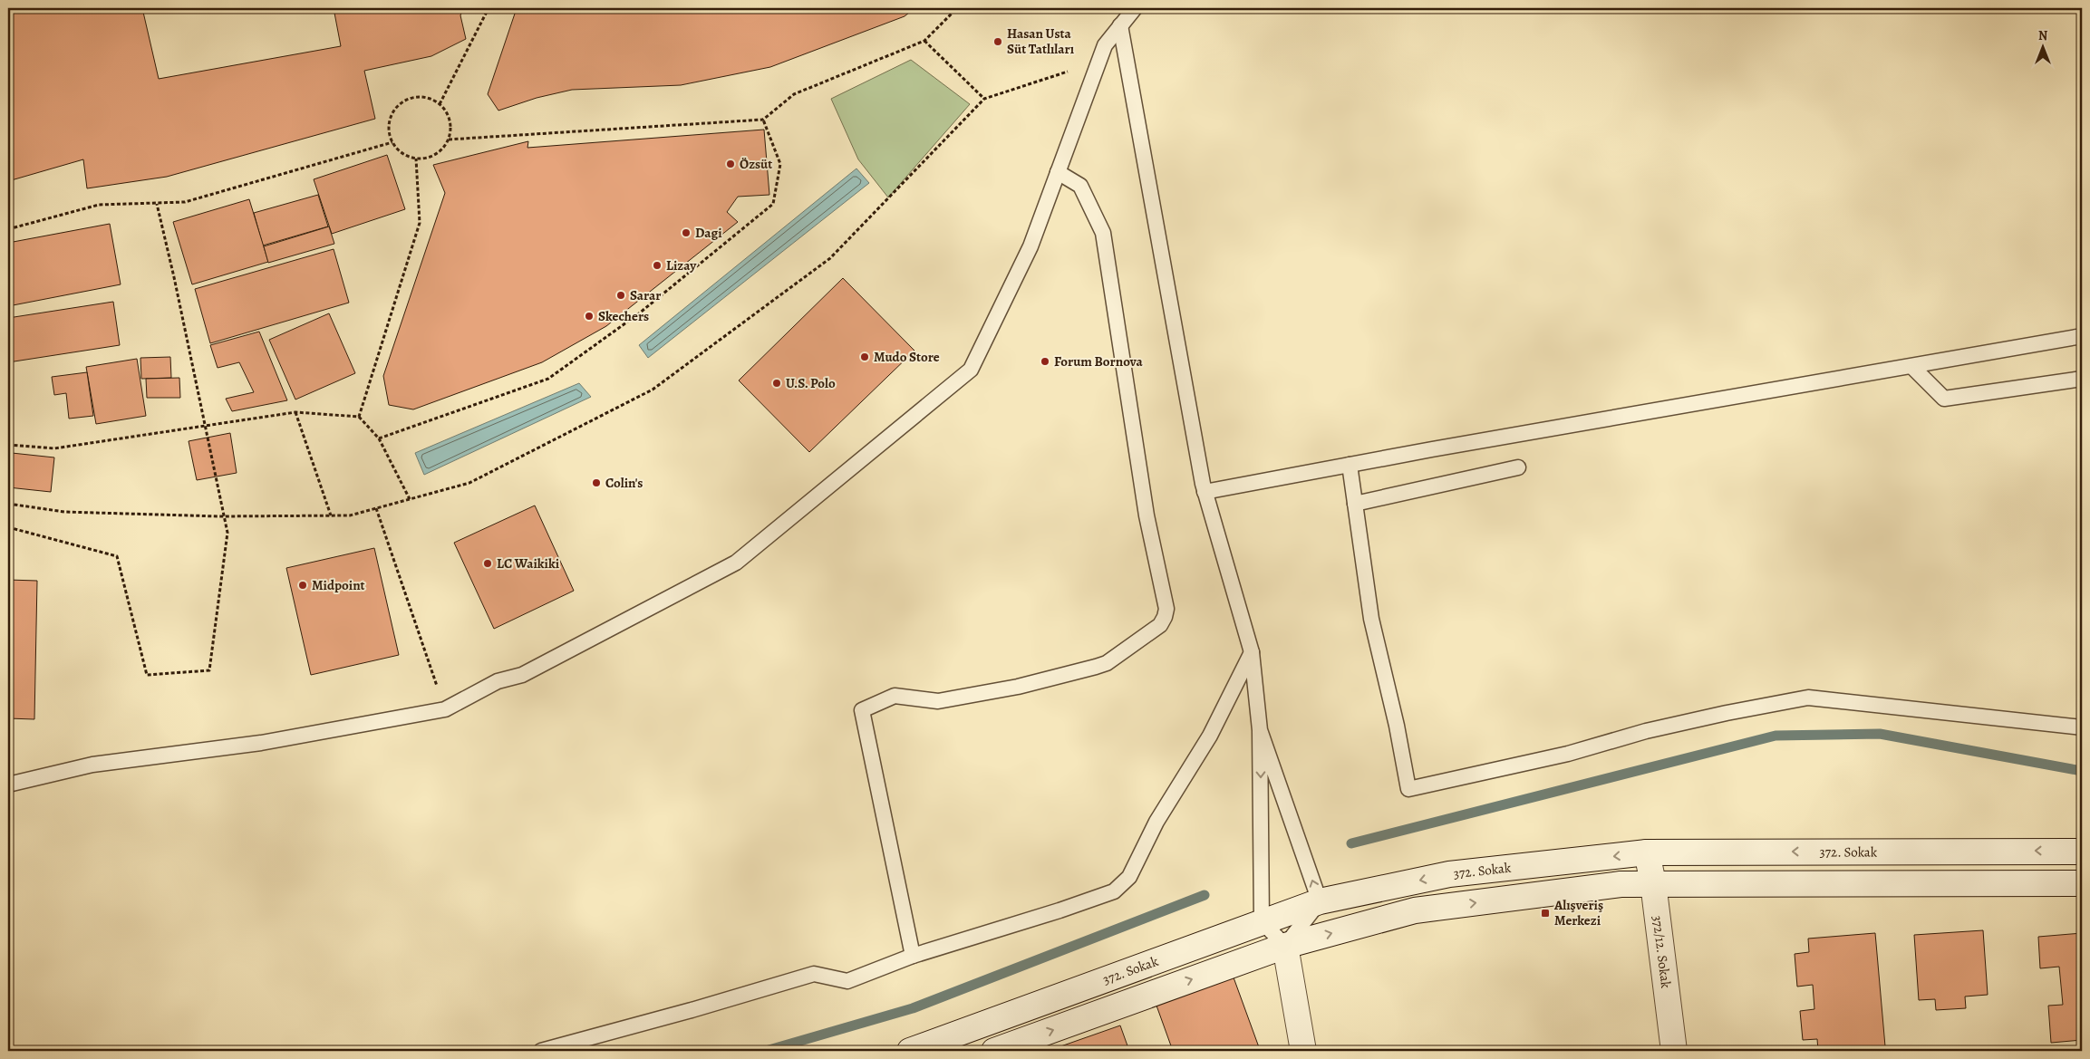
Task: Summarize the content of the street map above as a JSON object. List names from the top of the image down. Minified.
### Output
{"streets":{"main road":["372. Sokak","372/12. Sokak"]},"crossings":[["372. Sokak","372/12. Sokak"]],"places":{"other":["Hasan Usta Süt Tatlıları","Özsüt","Dagi","Lizay","Sarar","Skechers","Mudo Store","Forum Bornova","U.S. Polo","Colin's","LC Waikiki","Midpoint"],"transit":["Alışveriş Merkezi"]},"north":"top"}
